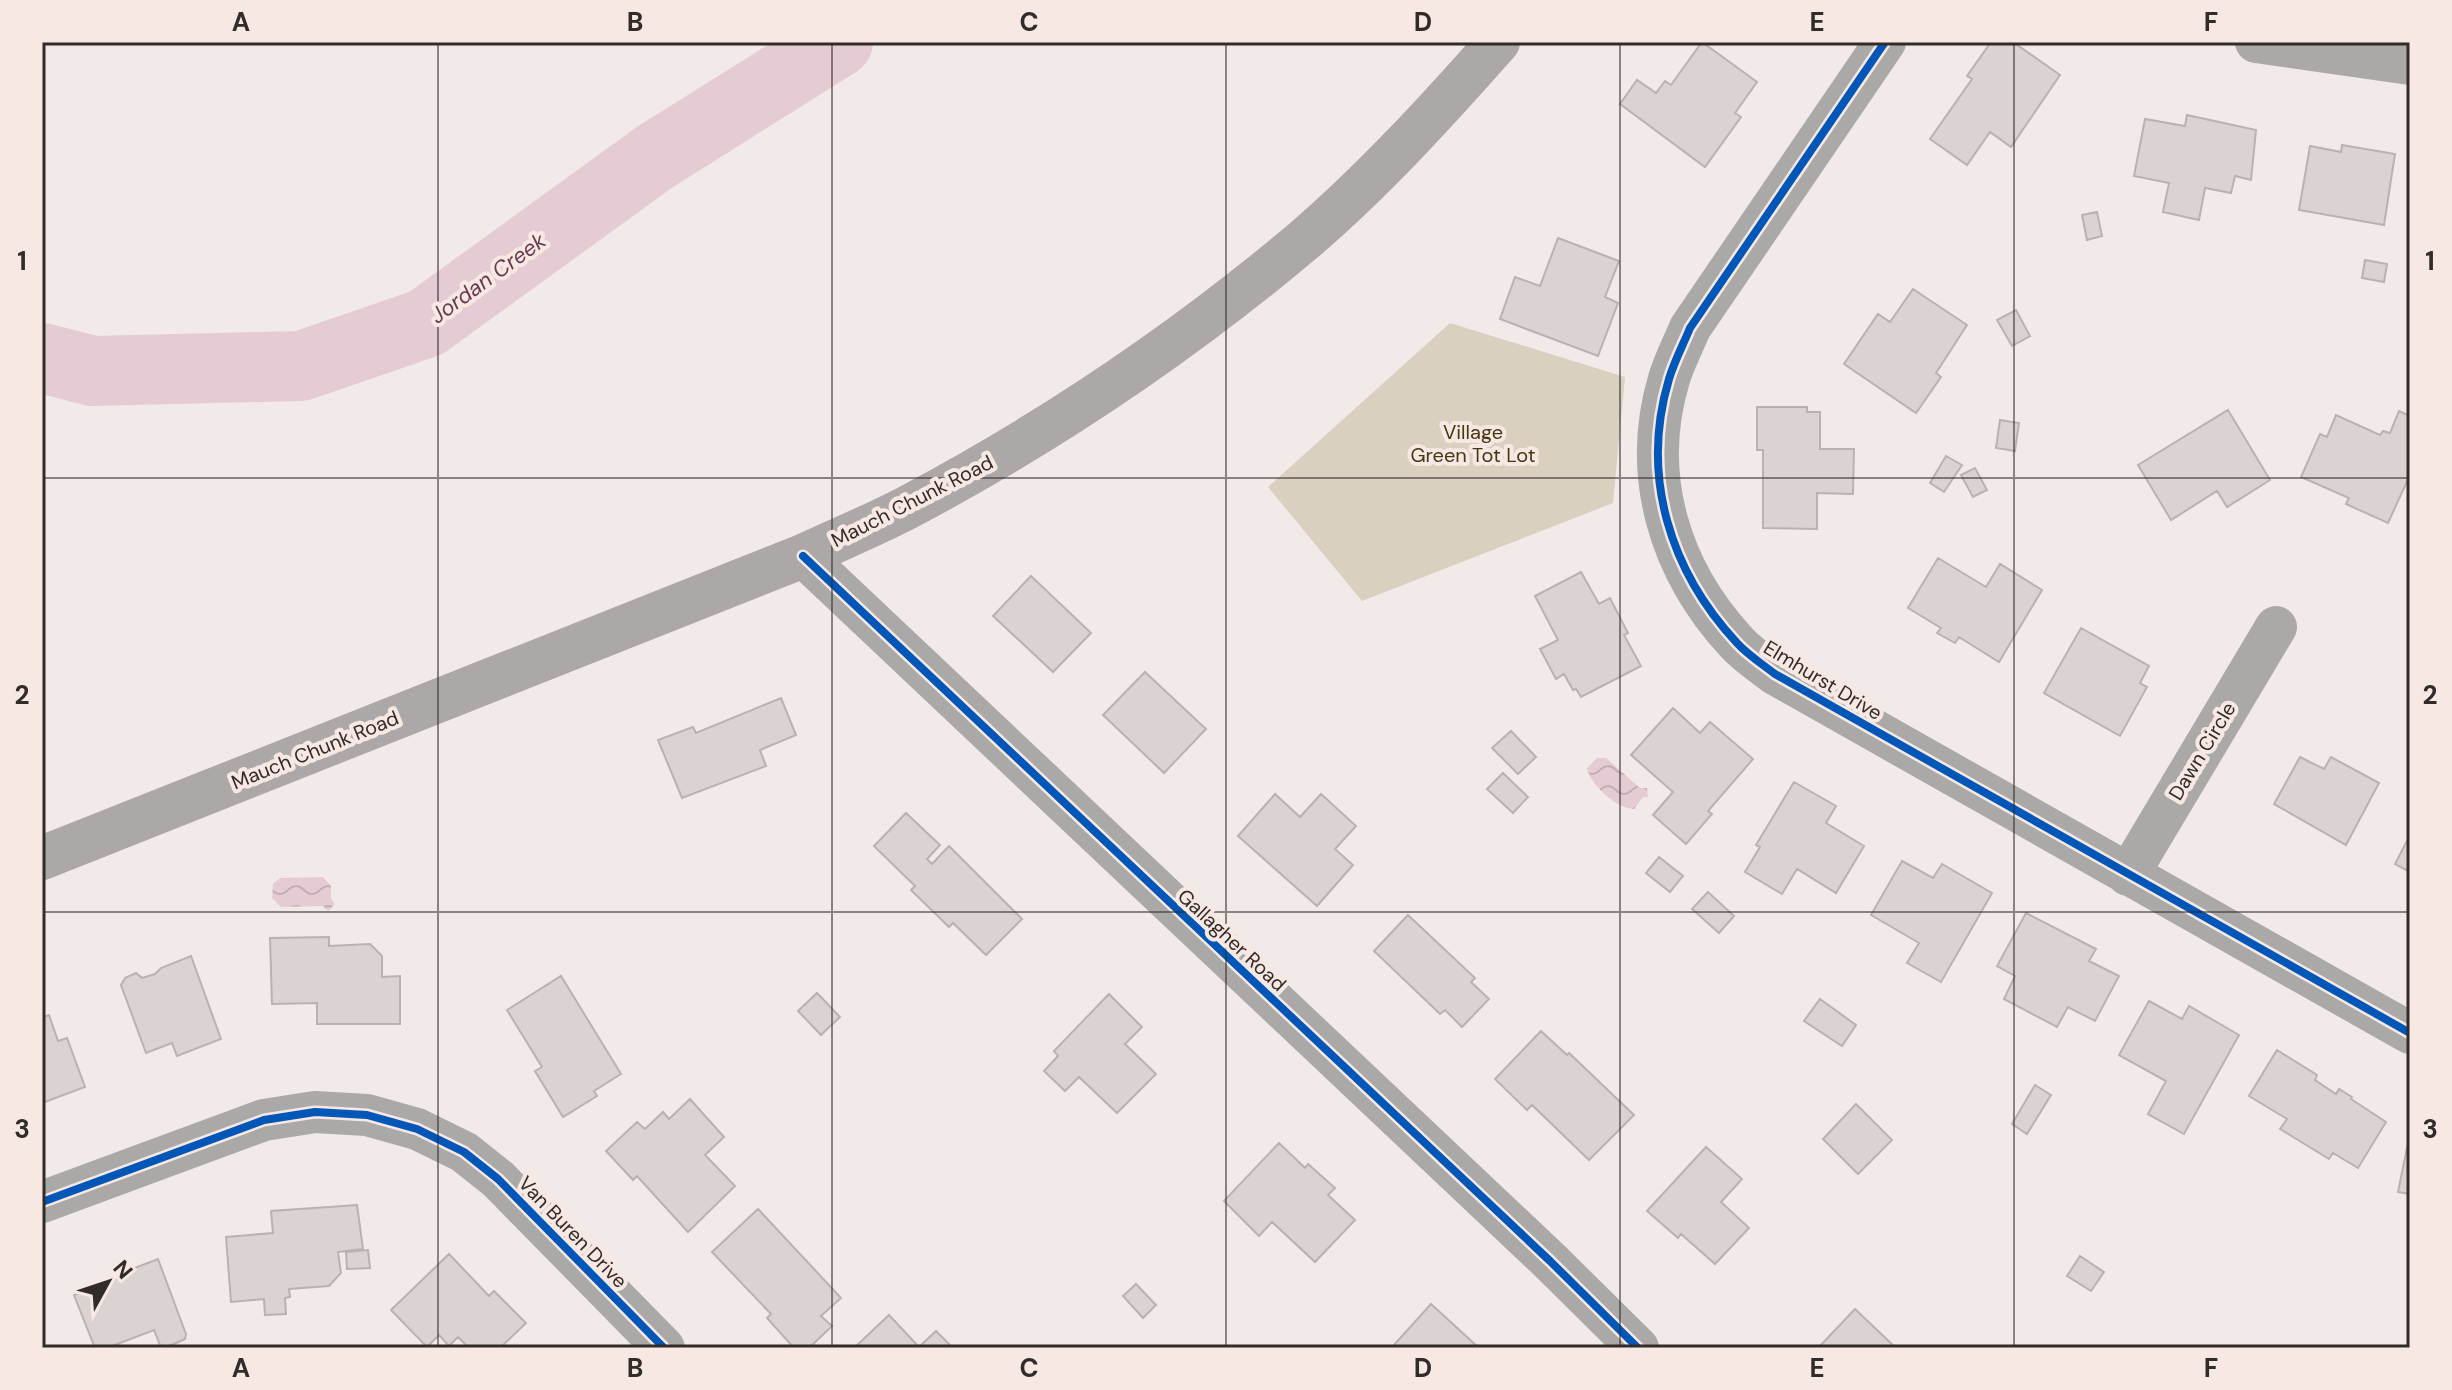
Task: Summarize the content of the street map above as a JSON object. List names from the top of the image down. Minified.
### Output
{"streets":{"main road":["Mauch Chunk Road"],"street":["Elmhurst Drive","Dawn Circle","Gallagher Road","Van Buren Drive"]},"crossings":[["Mauch Chunk Road","Gallagher Road"],["Elmhurst Drive","Dawn Circle"]],"water":["Jordan Creek"],"parks":["Village Green Tot Lot"],"north":"top right","grid":{"columns":["A","B","C","D","E","F"],"rows":["1","2","3"]}}
